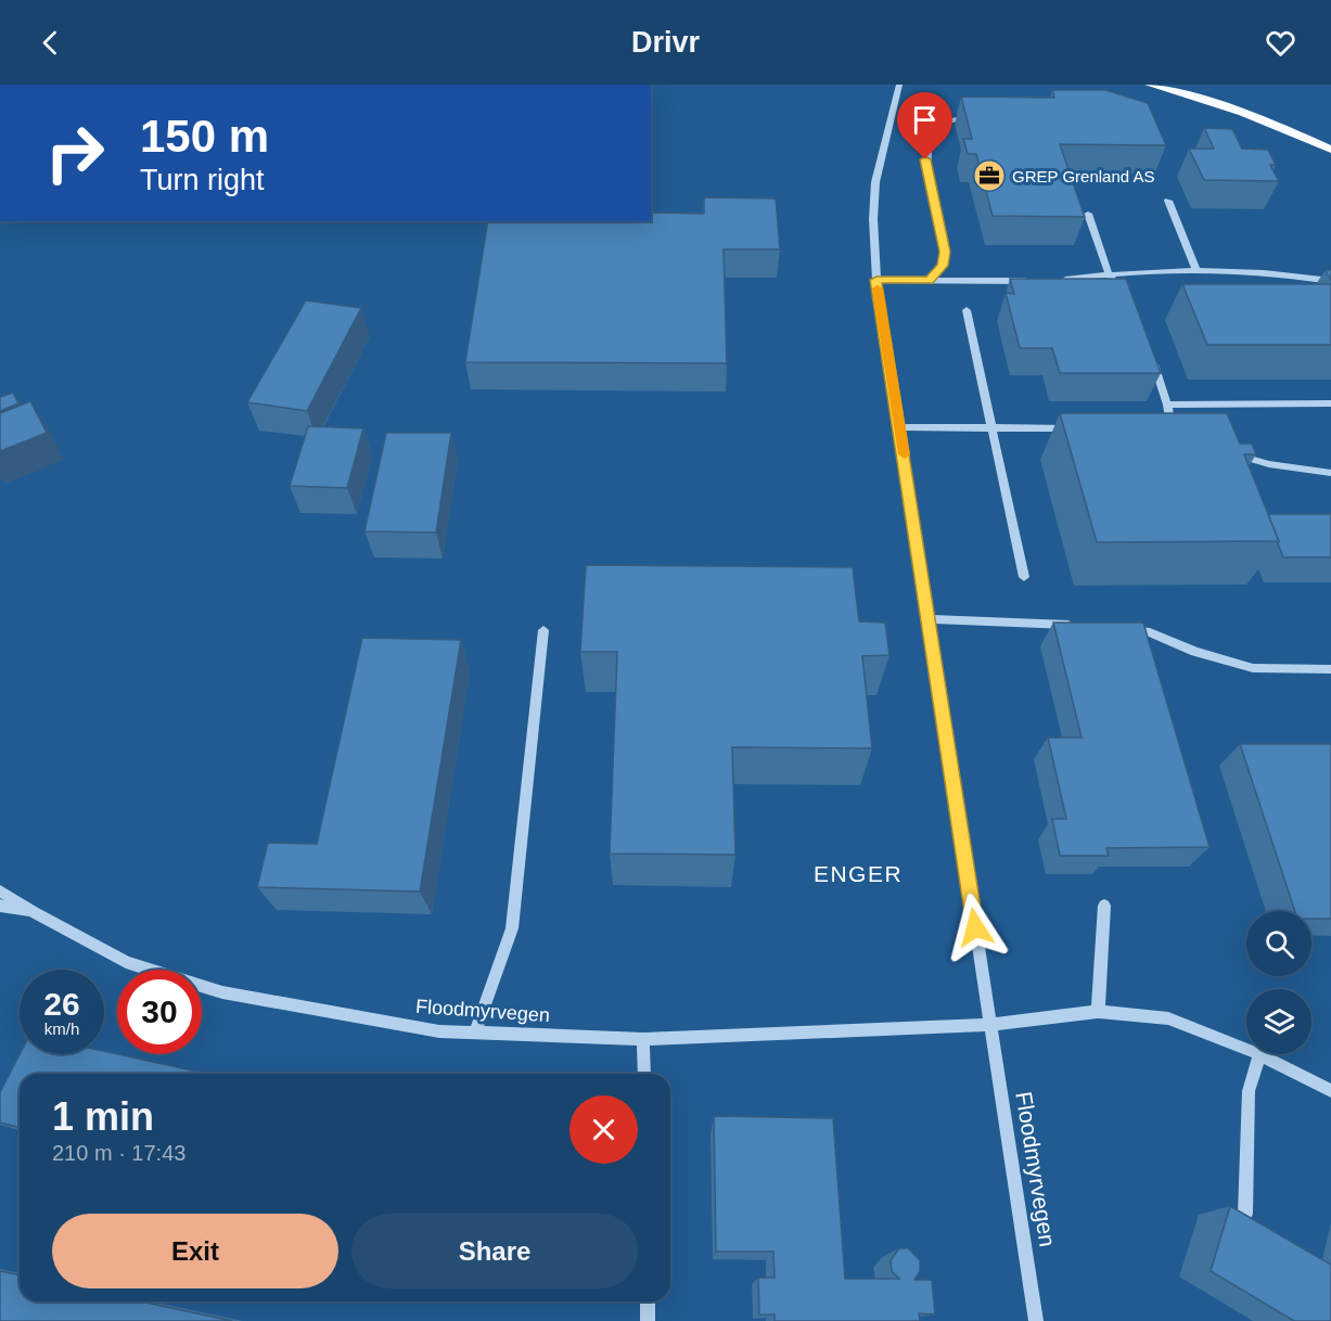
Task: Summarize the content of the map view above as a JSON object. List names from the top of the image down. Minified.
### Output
{"streets":{"street":["Floodmyrvegen"]},"districts":["ENGER"],"places":{"office":["GREP Grenland AS"]},"page":{"header":"Drivr","turn":["150 m","Turn right"],"speed":"26 km/h","limit":"30","heading":["1 min","210 m · 17:43"],"buttons":["Exit","Share"]}}
